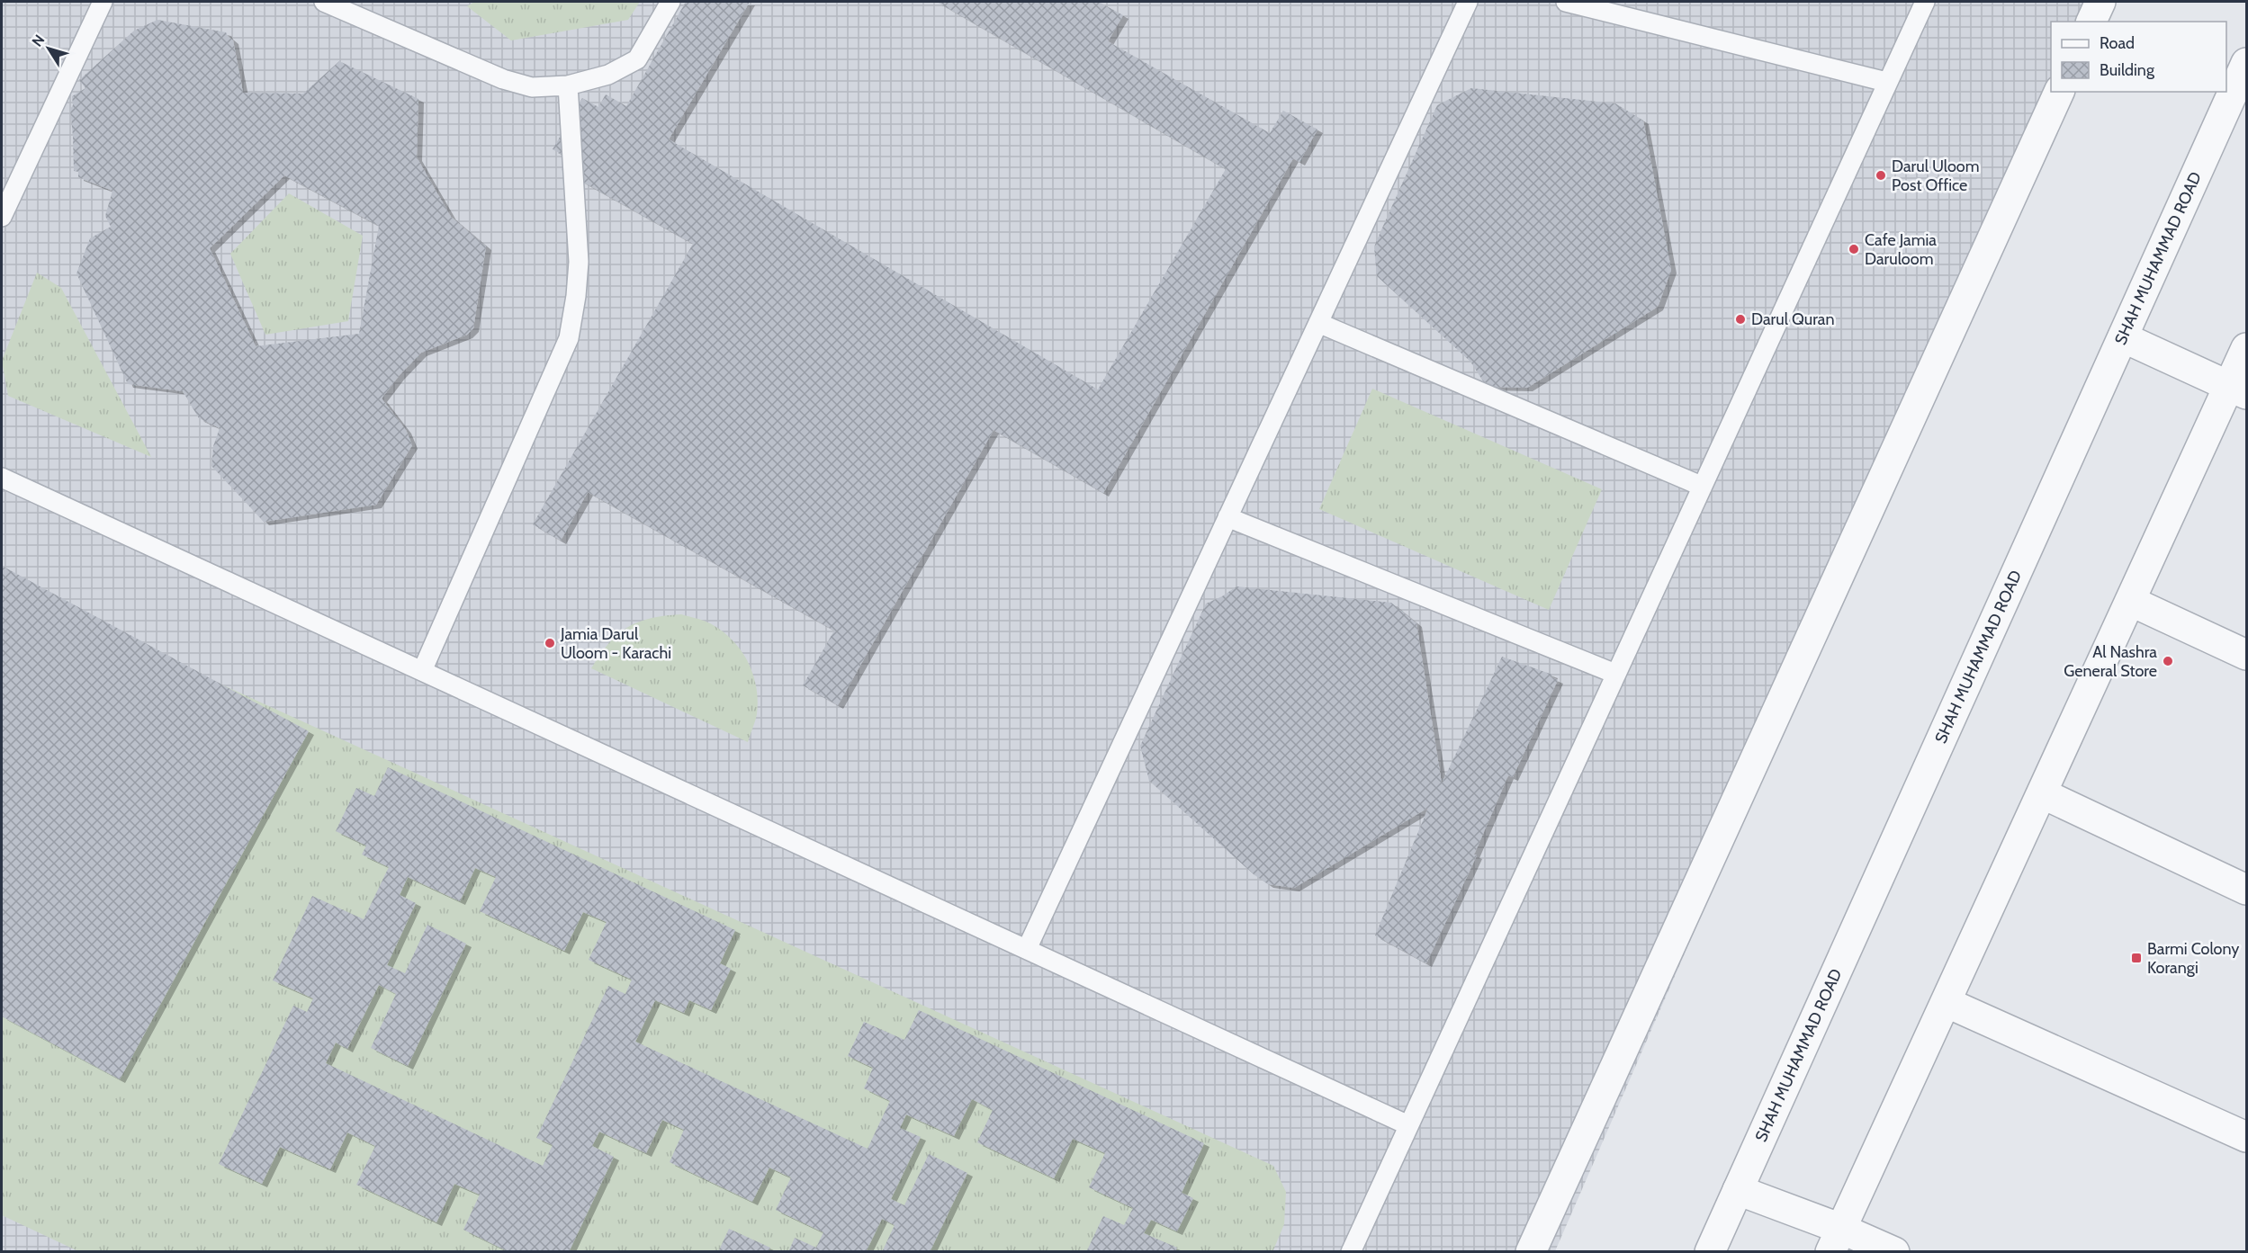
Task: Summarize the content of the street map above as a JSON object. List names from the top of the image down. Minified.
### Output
{"streets":{"street":["SHAH MUHAMMAD ROAD"]},"places":{"other":["Darul Uloom Post Office","Cafe Jamia Daruloom","Darul Quran","Jamia Darul Uloom - Karachi","Al Nashra General Store"],"transit":["Barmi Colony Korangi"]},"legend":["Road","Building"],"north":"top left"}
